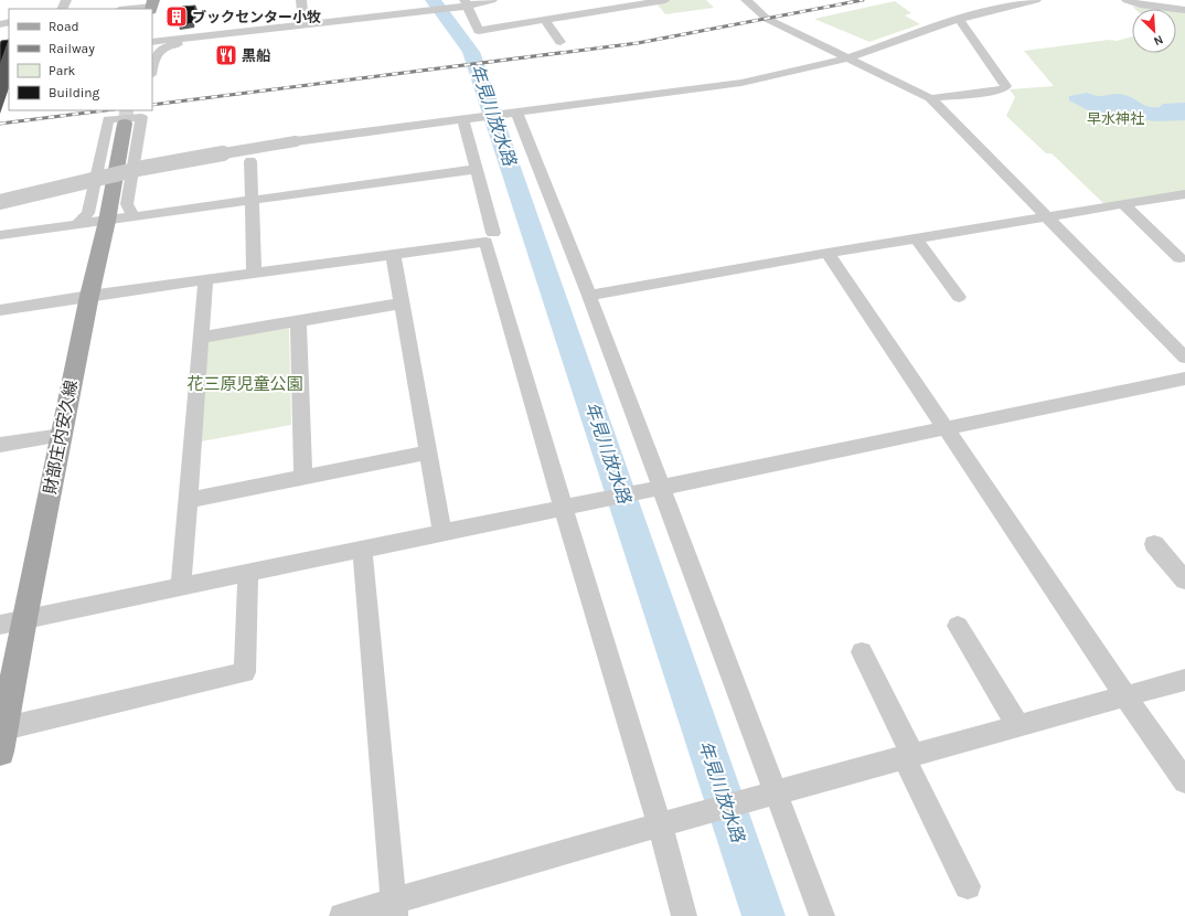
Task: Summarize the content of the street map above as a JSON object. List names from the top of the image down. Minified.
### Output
{"streets":{"main road":["財部庄内安久線"]},"water":["年見川放水路"],"parks":["早水神社","花三原児童公園"],"places":{"building":["ブックセンター小牧"],"restaurant":["黒船"]},"legend":["Road","Railway","Park","Building"],"north":"bottom right"}
